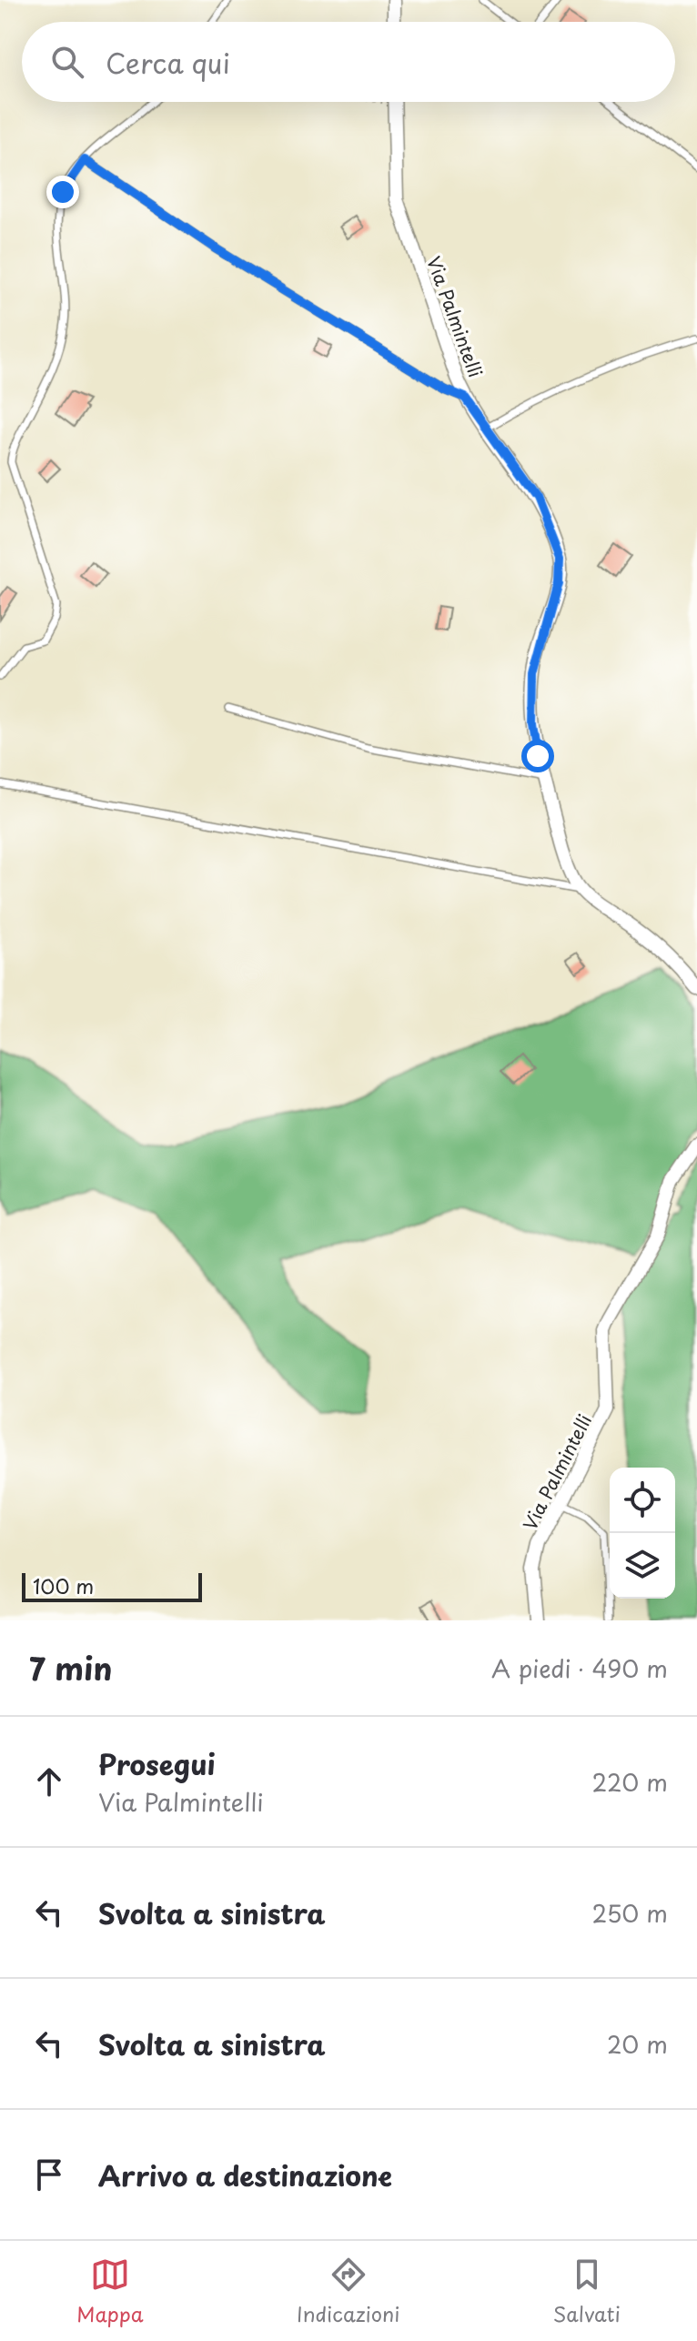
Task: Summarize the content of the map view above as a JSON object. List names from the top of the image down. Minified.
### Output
{"streets":{"street":["Via Palmintelli"]},"scale_bar":"100 m","page":{"search":"Cerca qui","scale":"100 m","heading":["7 min","A piedi · 490 m"],"list":[["Prosegui","Via Palmintelli","220 m"],["Svolta a sinistra","250 m"],["Svolta a sinistra","20 m"],"Arrivo a destinazione"],"nav":["Mappa","Indicazioni","Salvati"]}}
